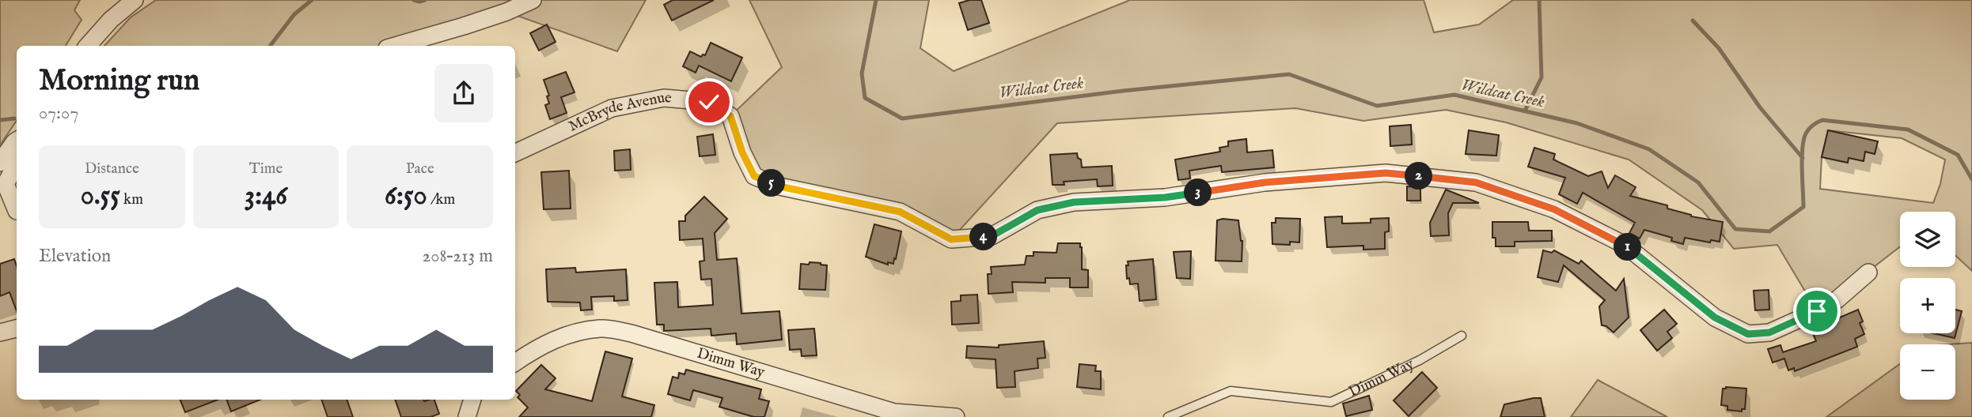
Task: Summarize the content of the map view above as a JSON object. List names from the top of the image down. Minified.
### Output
{"streets":{"street":["McBryde Avenue","Dimm Way"]},"water":["Wildcat Creek"],"page":{"heading":["Morning run","07:07"],"stats":[["Distance","0.55 km"],["Time","3:46"],["Pace","6:50 /km"]],"pins":["2","5","3","4","1"],"map_buttons":["+","−"],"chart":["Elevation","208–213 m"]}}
